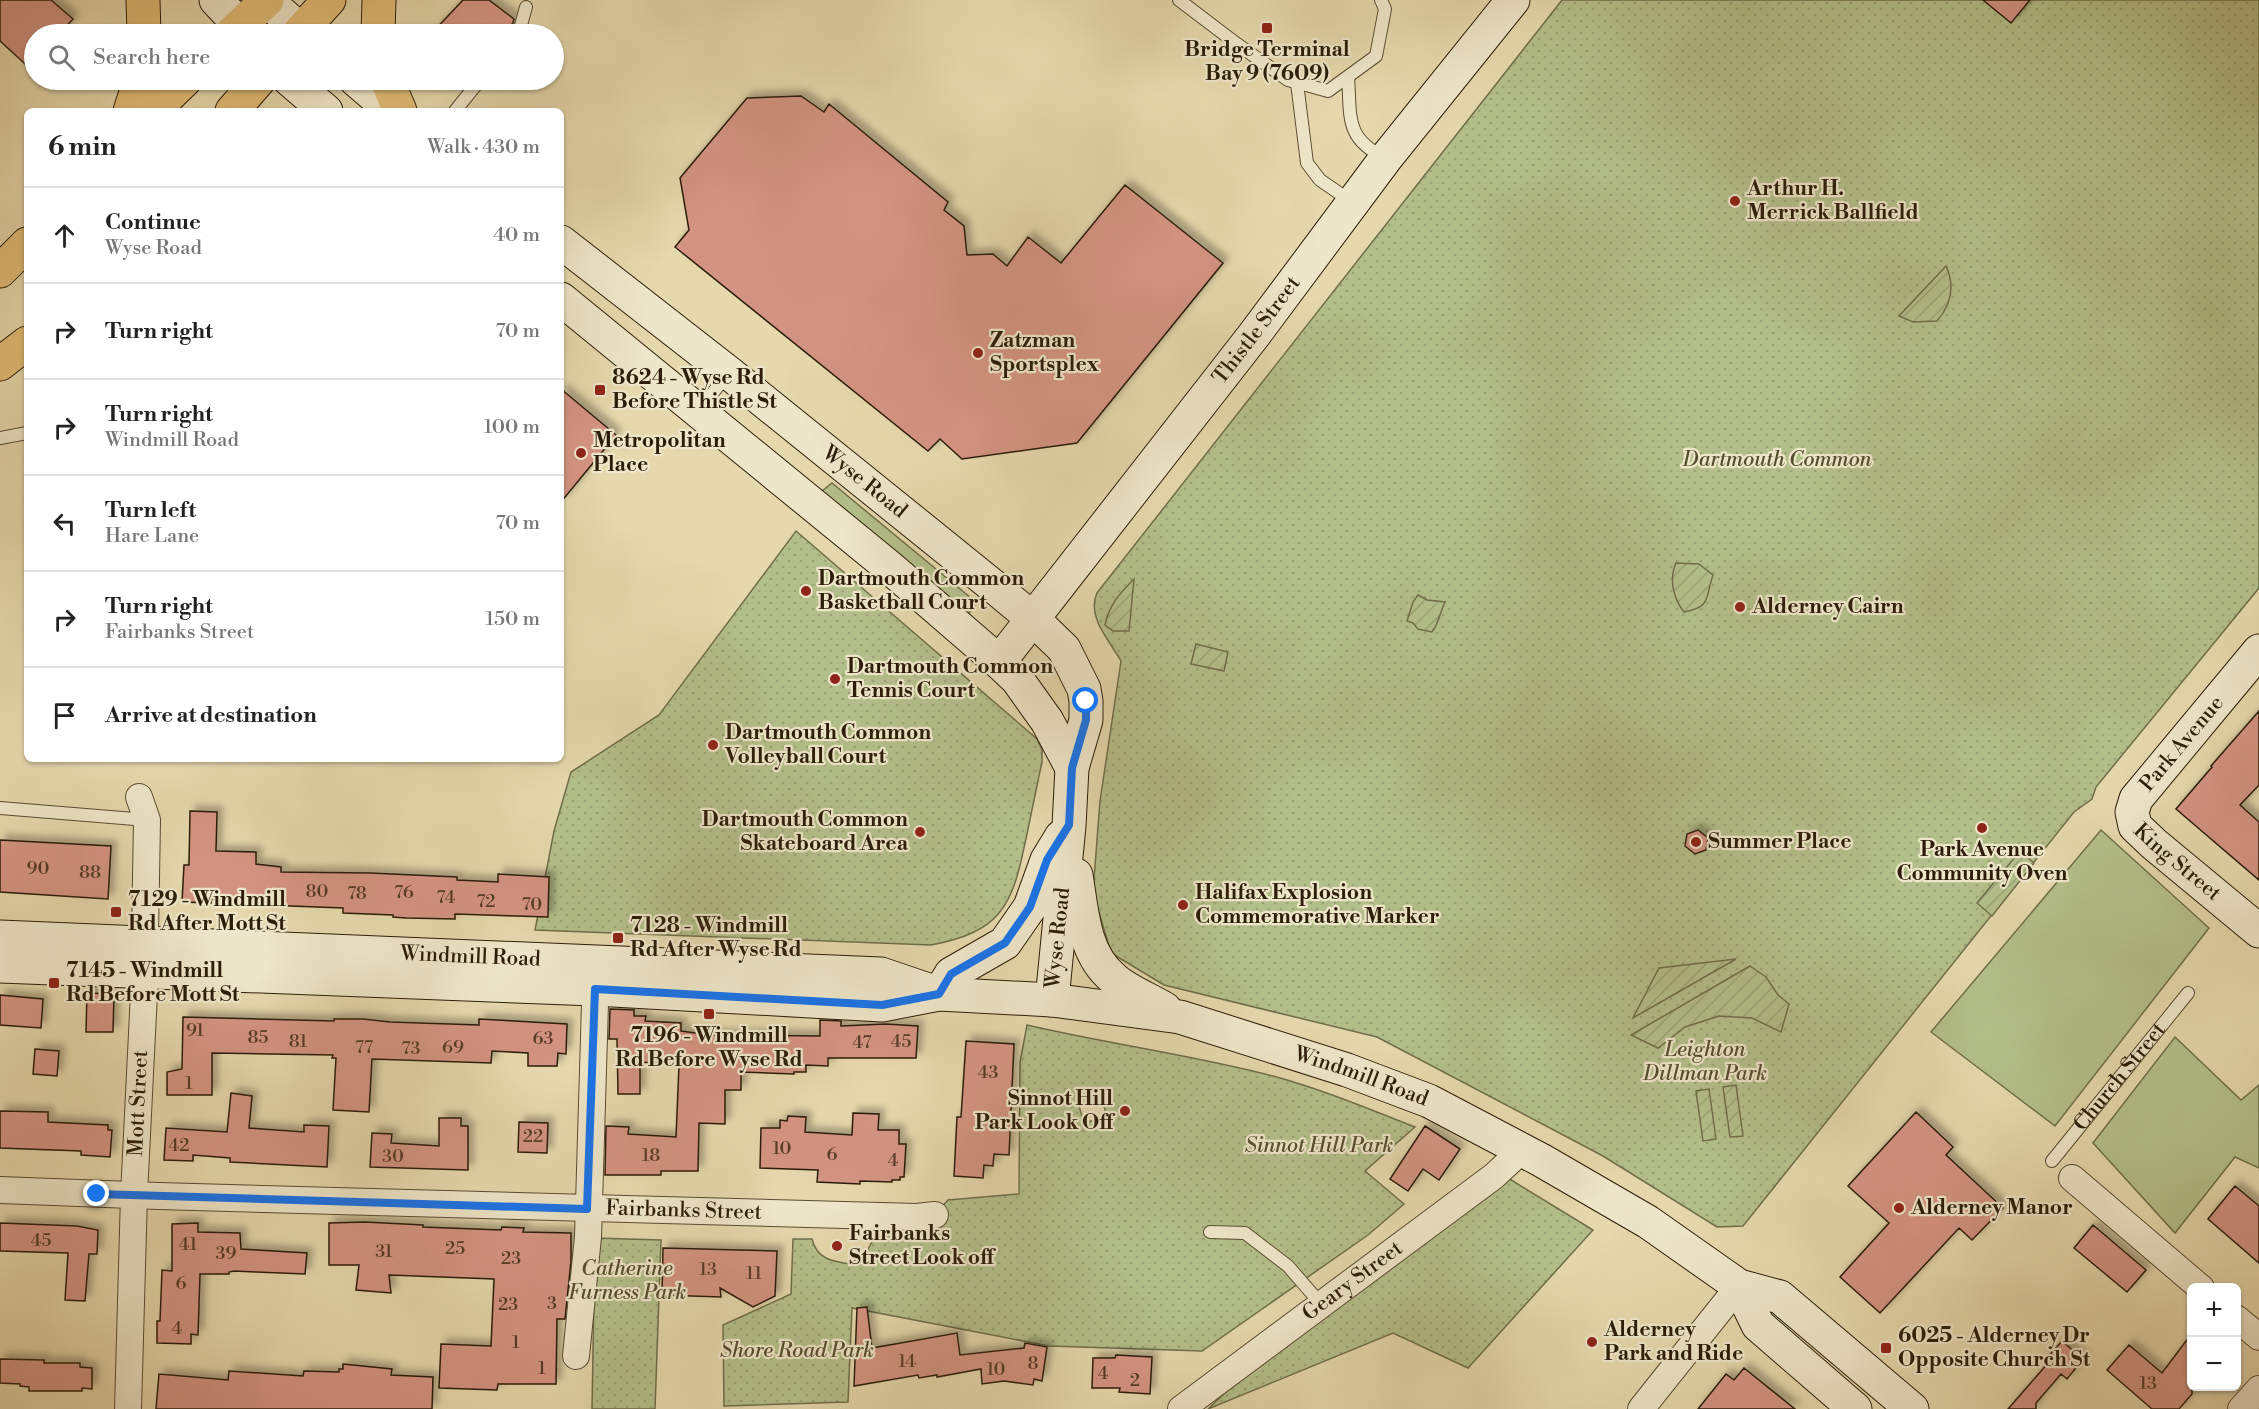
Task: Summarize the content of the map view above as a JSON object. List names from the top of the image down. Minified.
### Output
{"streets":{"main road":["Thistle Street","Wyse Road","Park Avenue","King Street","Windmill Road"],"street":["Mott Street","Fairbanks Street","Geary Street"],"lane":["Church Street"]},"crossings":[["Thistle Street","Wyse Road"],["Wyse Road","Windmill Road"],["Park Avenue","King Street"],["Windmill Road","Mott Street"],["Windmill Road","Geary Street"],["Mott Street","Fairbanks Street"]],"parks":["Dartmouth Common","Leighton Dillman Park","Sinnot Hill Park","Catherine Furness Park","Shore Road Park"],"places":{"transit":["Bridge Terminal Bay 9 (7609)","8624 - Wyse Rd Before Thistle St","7129 - Windmill Rd After Mott St","7128 - Windmill Rd After Wyse Rd","7145 - Windmill Rd Before Mott St","7196 - Windmill Rd Before Wyse Rd","6025 - Alderney Dr Opposite Church St"],"other":["Arthur H. Merrick Ballfield","Zatzman Sportsplex","Metropolitan Place","Dartmouth Common Basketball Court","Alderney Cairn","Dartmouth Common Tennis Court","Dartmouth Common Volleyball Court","Park Avenue Community Oven","Dartmouth Common Skateboard Area","Summer Place","Halifax Explosion Commemorative Marker","Sinnot Hill Park Look Off","Alderney Manor","Fairbanks Street Look off","Alderney Park and Ride"]},"house_numbers":["90","88","80","76","78","74","72","70","91","85","63","81","45","47","77","69","73","43","1","22","42","10","6","18","30","4","45","41","25","31","39","23","13","11","6","3","23","4","1","14","8","1","10","4","2","13"],"page":{"search":"Search here","heading":["6 min","Walk · 430 m"],"list":[["Continue","Wyse Road","40 m"],["Turn right","70 m"],["Turn right","Windmill Road","100 m"],["Turn left","Hare Lane","70 m"],["Turn right","Fairbanks Street","150 m"],"Arrive at destination"],"map_buttons":["+","−"]}}
